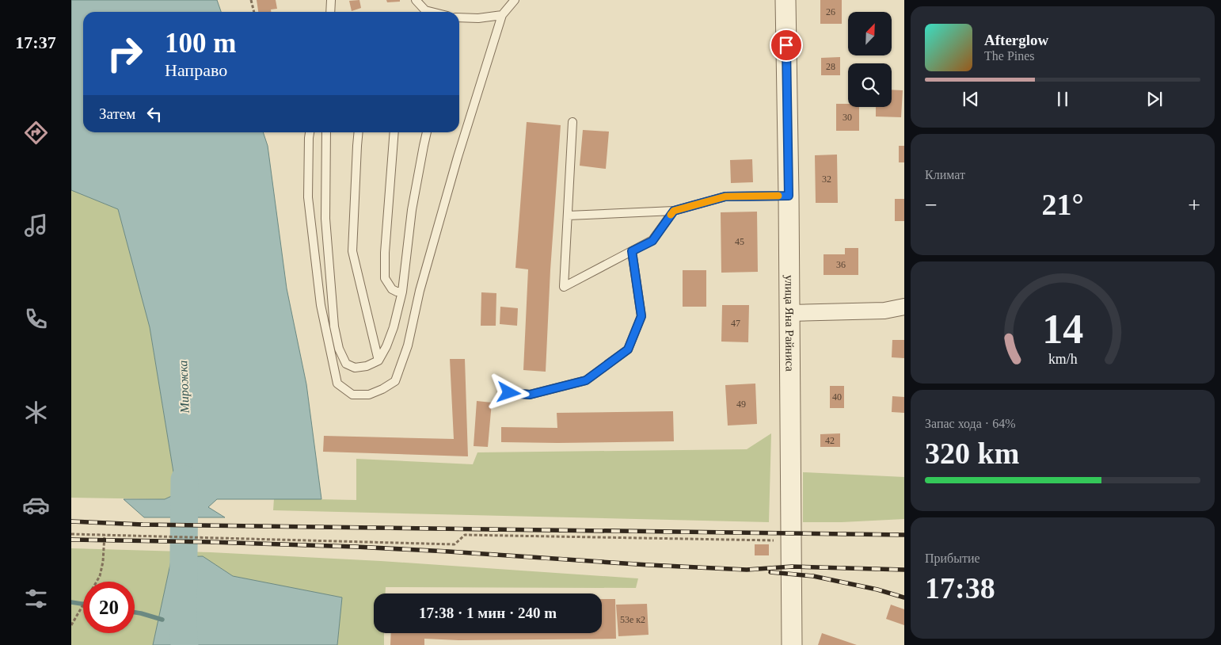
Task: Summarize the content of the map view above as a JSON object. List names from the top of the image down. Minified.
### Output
{"streets":{"street":["улица Яна Райниса"]},"water":["Мирожка"],"house_numbers":["26","28","30","32","45","36","47","40","49","42","53е к2"],"north":"top right","page":{"tabs":"17:37","turn":["100 m","Направо"],"song":["Afterglow","The Pines"],"then":"Затем","tile":["Климат",["Запас хода · 64%","320 km"],["Прибытие","17:38"]],"heat":["−","21°","+"],"limit":"20","trip":"17:38 · 1 мин · 240 m","gauge":["14","km/h"]}}
